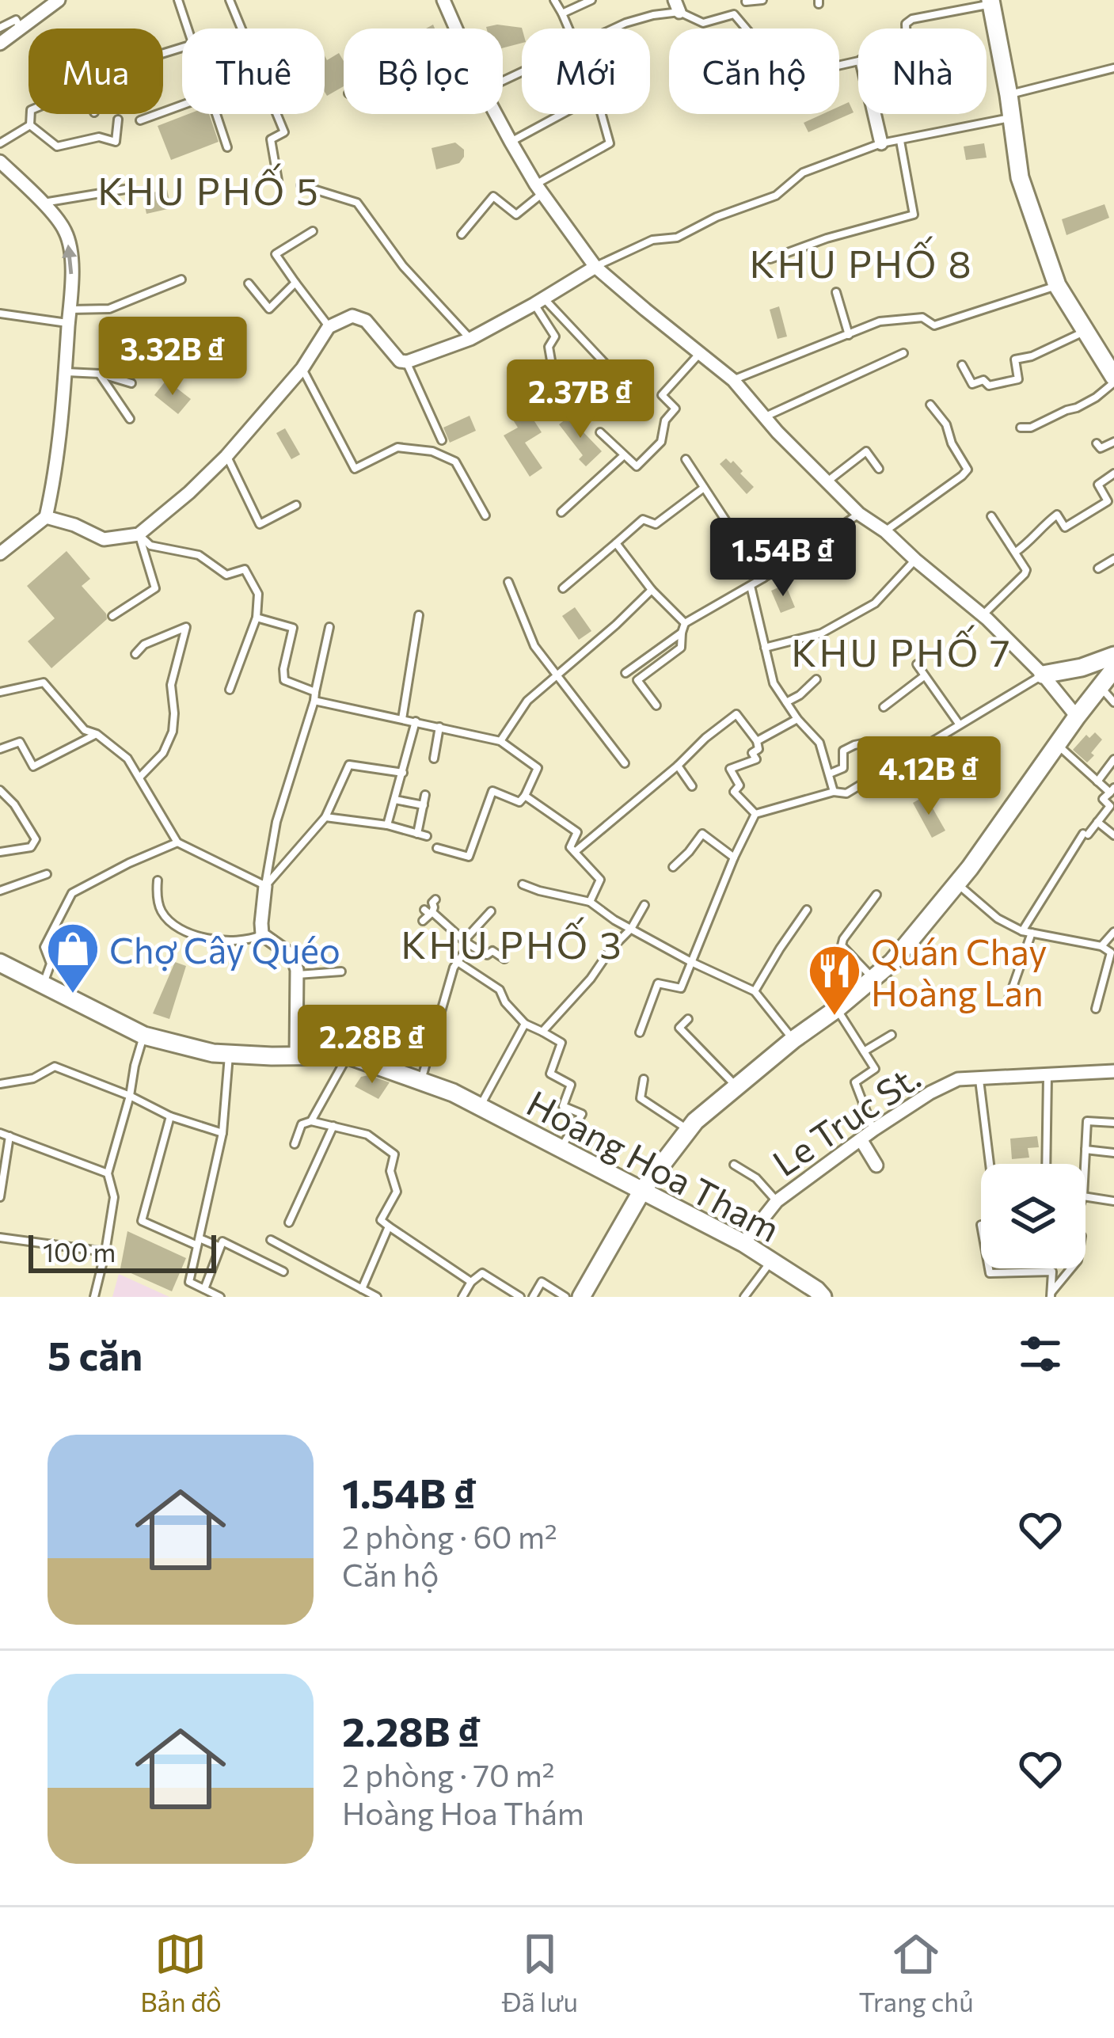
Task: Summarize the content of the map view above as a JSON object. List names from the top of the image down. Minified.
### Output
{"streets":{"street":["Le Truc St.","Hoang Hoa Tham"]},"crossings":[["Le Truc St.","Hoang Hoa Tham"]],"districts":["KHU PHỐ 5","KHU PHỐ 8","KHU PHỐ 7","KHU PHỐ 3"],"places":{"shop":["Chợ Cây Quéo"],"restaurant":["Quán Chay Hoàng Lan"]},"scale_bar":"100 m","page":{"chip":["Mua","Thuê","Bộ lọc","Mới","Căn hộ","Nhà"],"price":["3.32B ₫","2.37B ₫","1.54B ₫","4.12B ₫","2.28B ₫"],"scale":"100 m","heading":"5 căn","list":[{"name":"1.54B ₫","note":"2 phòng · 60 m² · Căn hộ"},{"name":"2.28B ₫","note":"2 phòng · 70 m² · Hoàng Hoa Thám"}],"tabs":["Bản đồ","Đã lưu","Trang chủ"]}}
